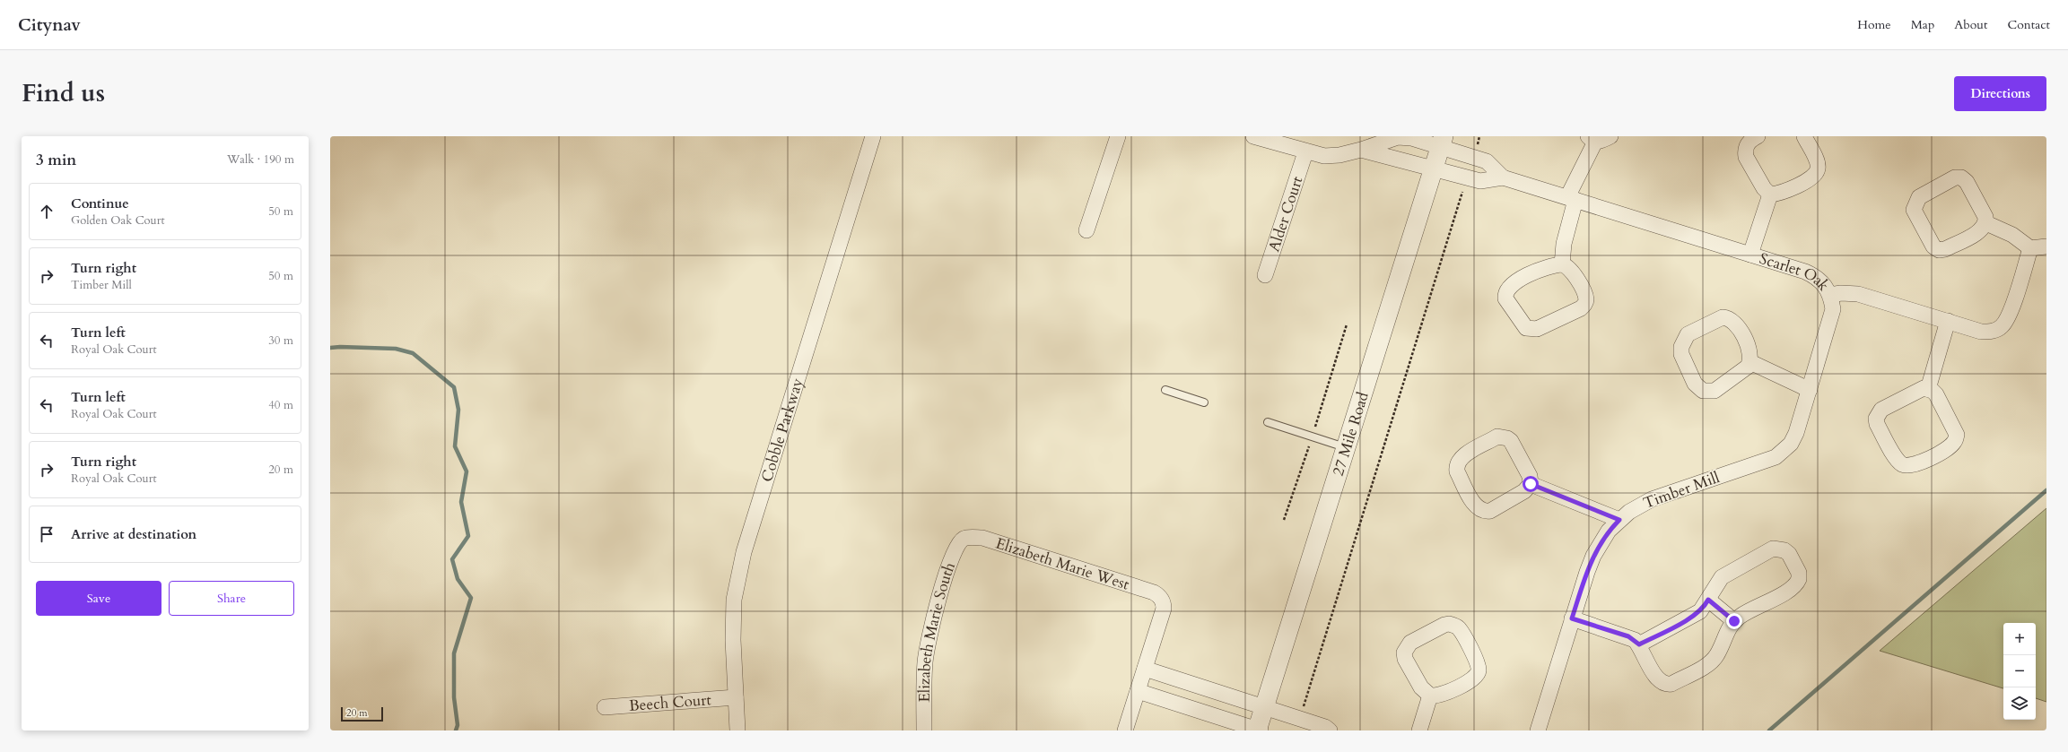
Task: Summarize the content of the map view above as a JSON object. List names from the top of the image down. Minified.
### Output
{"streets":{"street":["Alder Court","Scarlet Oak","Cobble Parkway","27 Mile Road","Timber Mill","Elizabeth Marie West","Elizabeth Marie South","Beech Court"]},"crossings":[["Alder Court","Scarlet Oak"],["Scarlet Oak","27 Mile Road"],["Scarlet Oak","Timber Mill"],["Cobble Parkway","Beech Court"],["Elizabeth Marie West","Elizabeth Marie South"]],"scale_bar":"20 m","page":{"header":"Citynav","nav":["Home","Map","About","Contact"],"title":"Find us","buttons":["Directions",["Save","Share"]],"heading":["3 min","Walk · 190 m"],"list":[["Continue","Golden Oak Court","50 m"],["Turn right","Timber Mill","50 m"],["Turn left","Royal Oak Court","30 m"],["Turn left","Royal Oak Court","40 m"],["Turn right","Royal Oak Court","20 m"],"Arrive at destination"],"map_buttons":["+","−"],"scale":"20 m"}}
